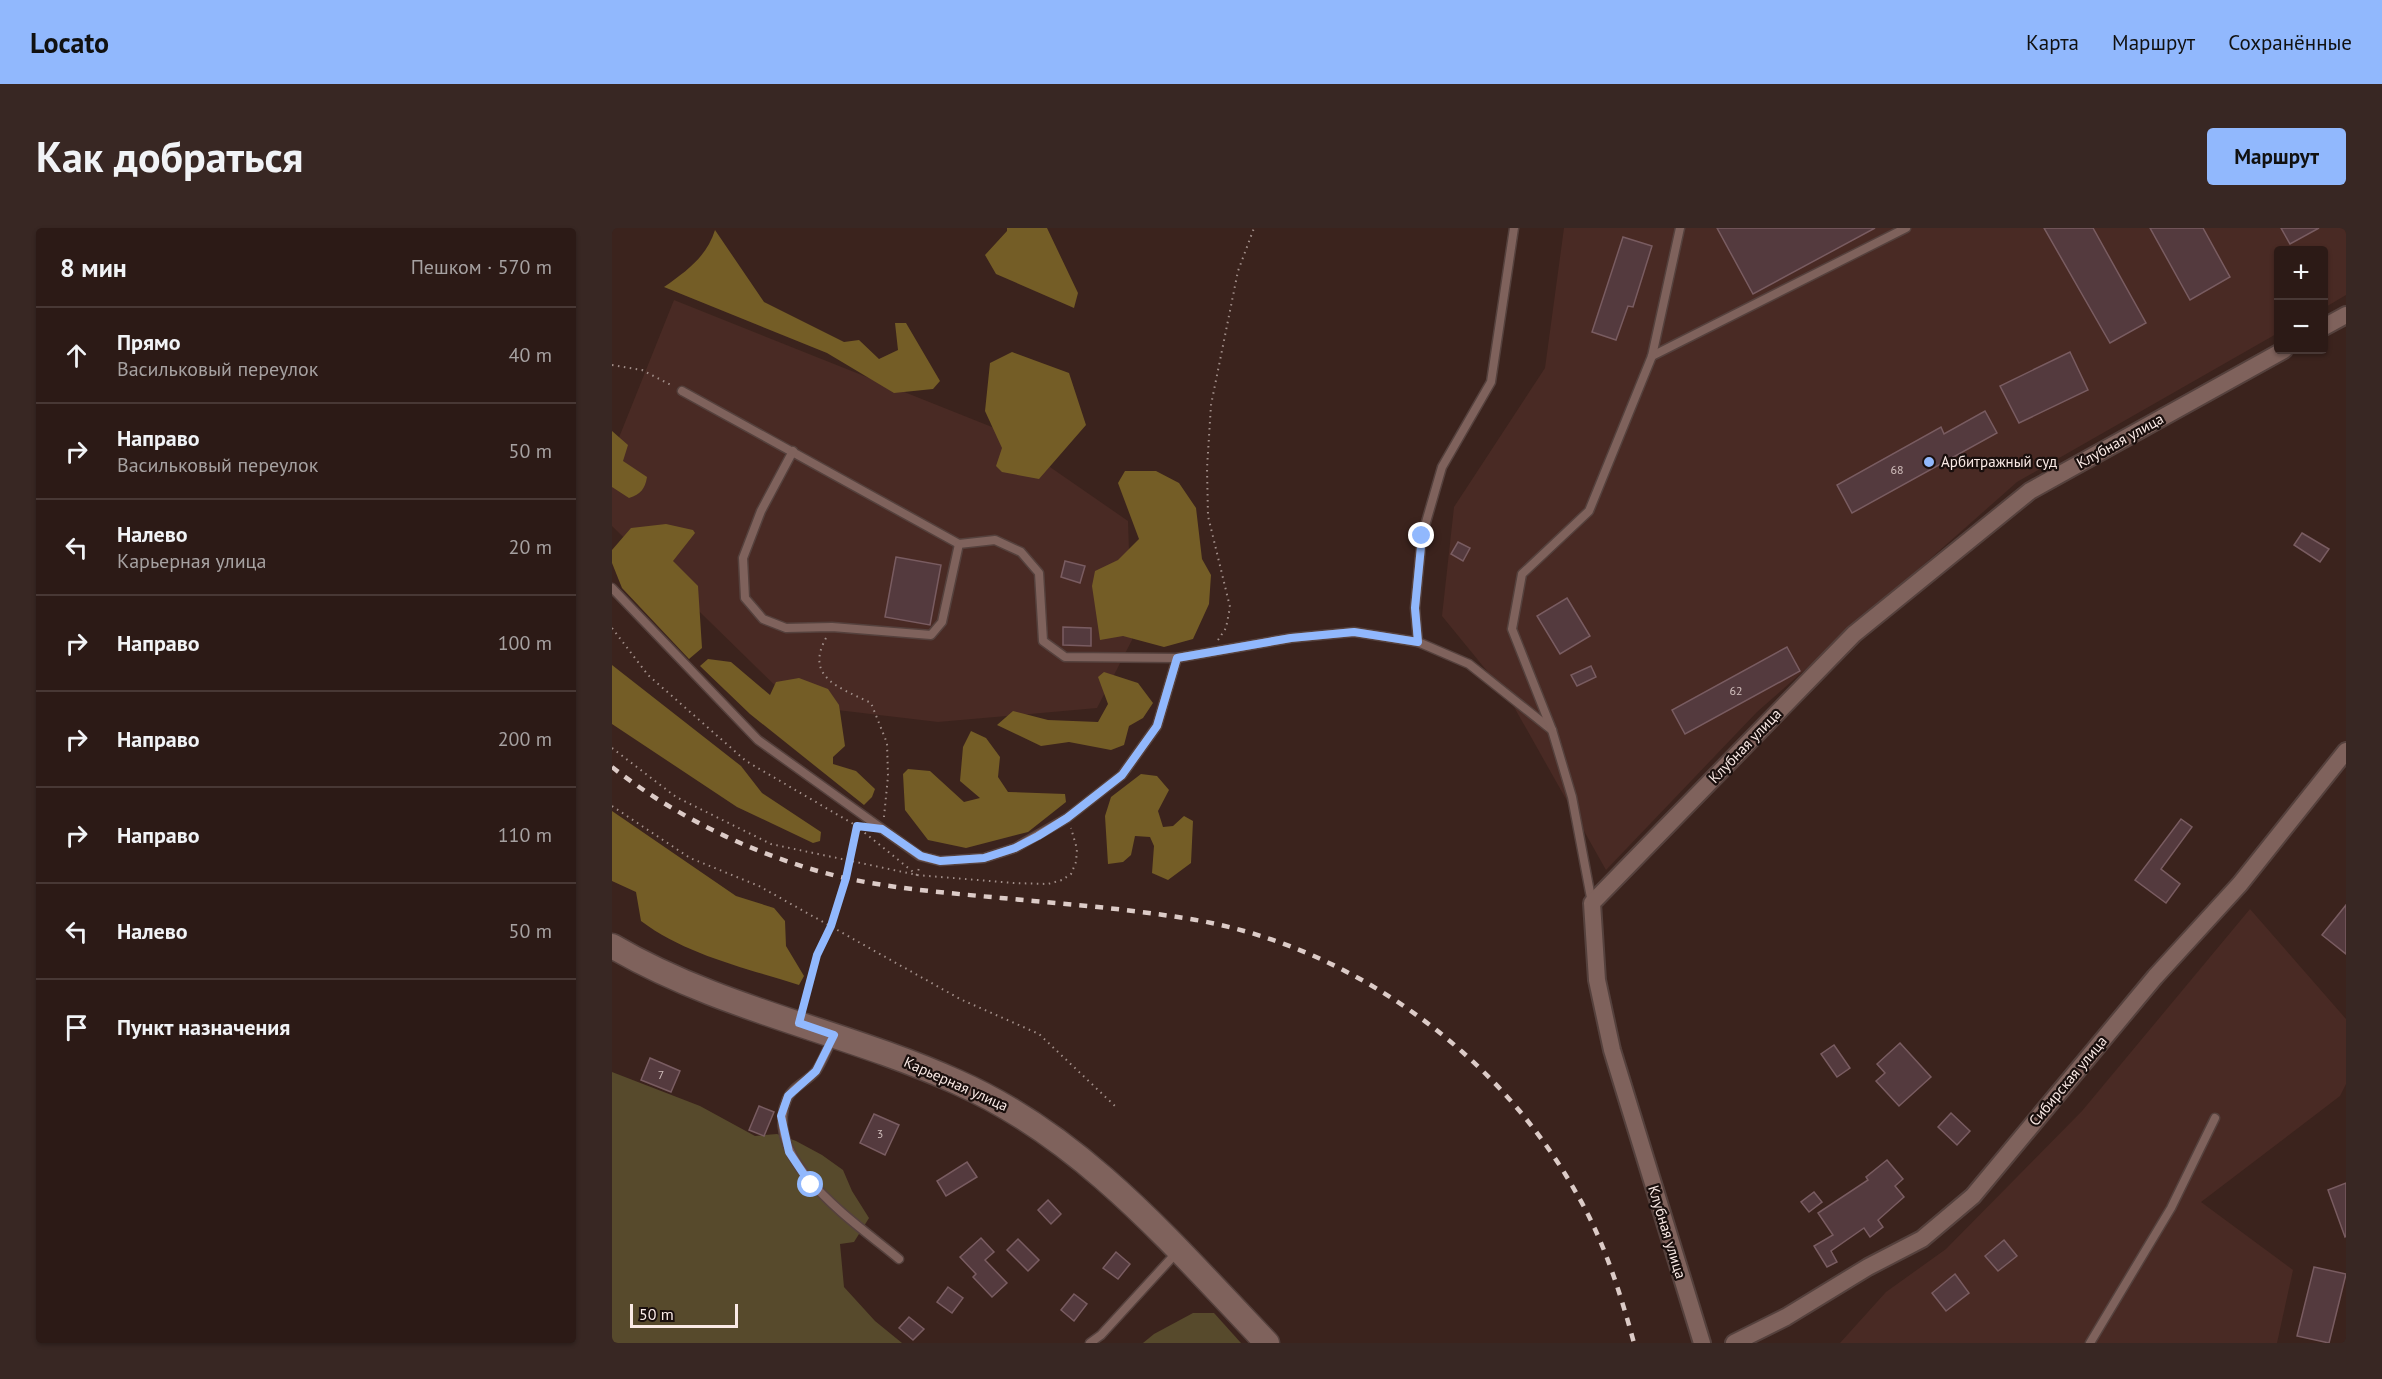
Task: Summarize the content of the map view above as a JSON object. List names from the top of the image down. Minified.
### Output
{"streets":{"main road":["Карьерная улица"],"street":["Клубная улица","Сибирская улица"]},"places":["Арбитражный суд"],"house_numbers":["68","62","7","3"],"scale_bar":"50 m","page":{"header":"Locato","nav":["Карта","Маршрут","Сохранённые"],"buttons":"Маршрут","title":"Как добраться","heading":["8 мин","Пешком · 570 m"],"map_buttons":["+","−"],"list":[["Прямо","Васильковый переулок","40 m"],["Направо","Васильковый переулок","50 m"],["Налево","Карьерная улица","20 m"],["Направо","100 m"],["Направо","200 m"],["Направо","110 m"],["Налево","50 m"],"Пункт назначения"],"scale":"50 m"}}
